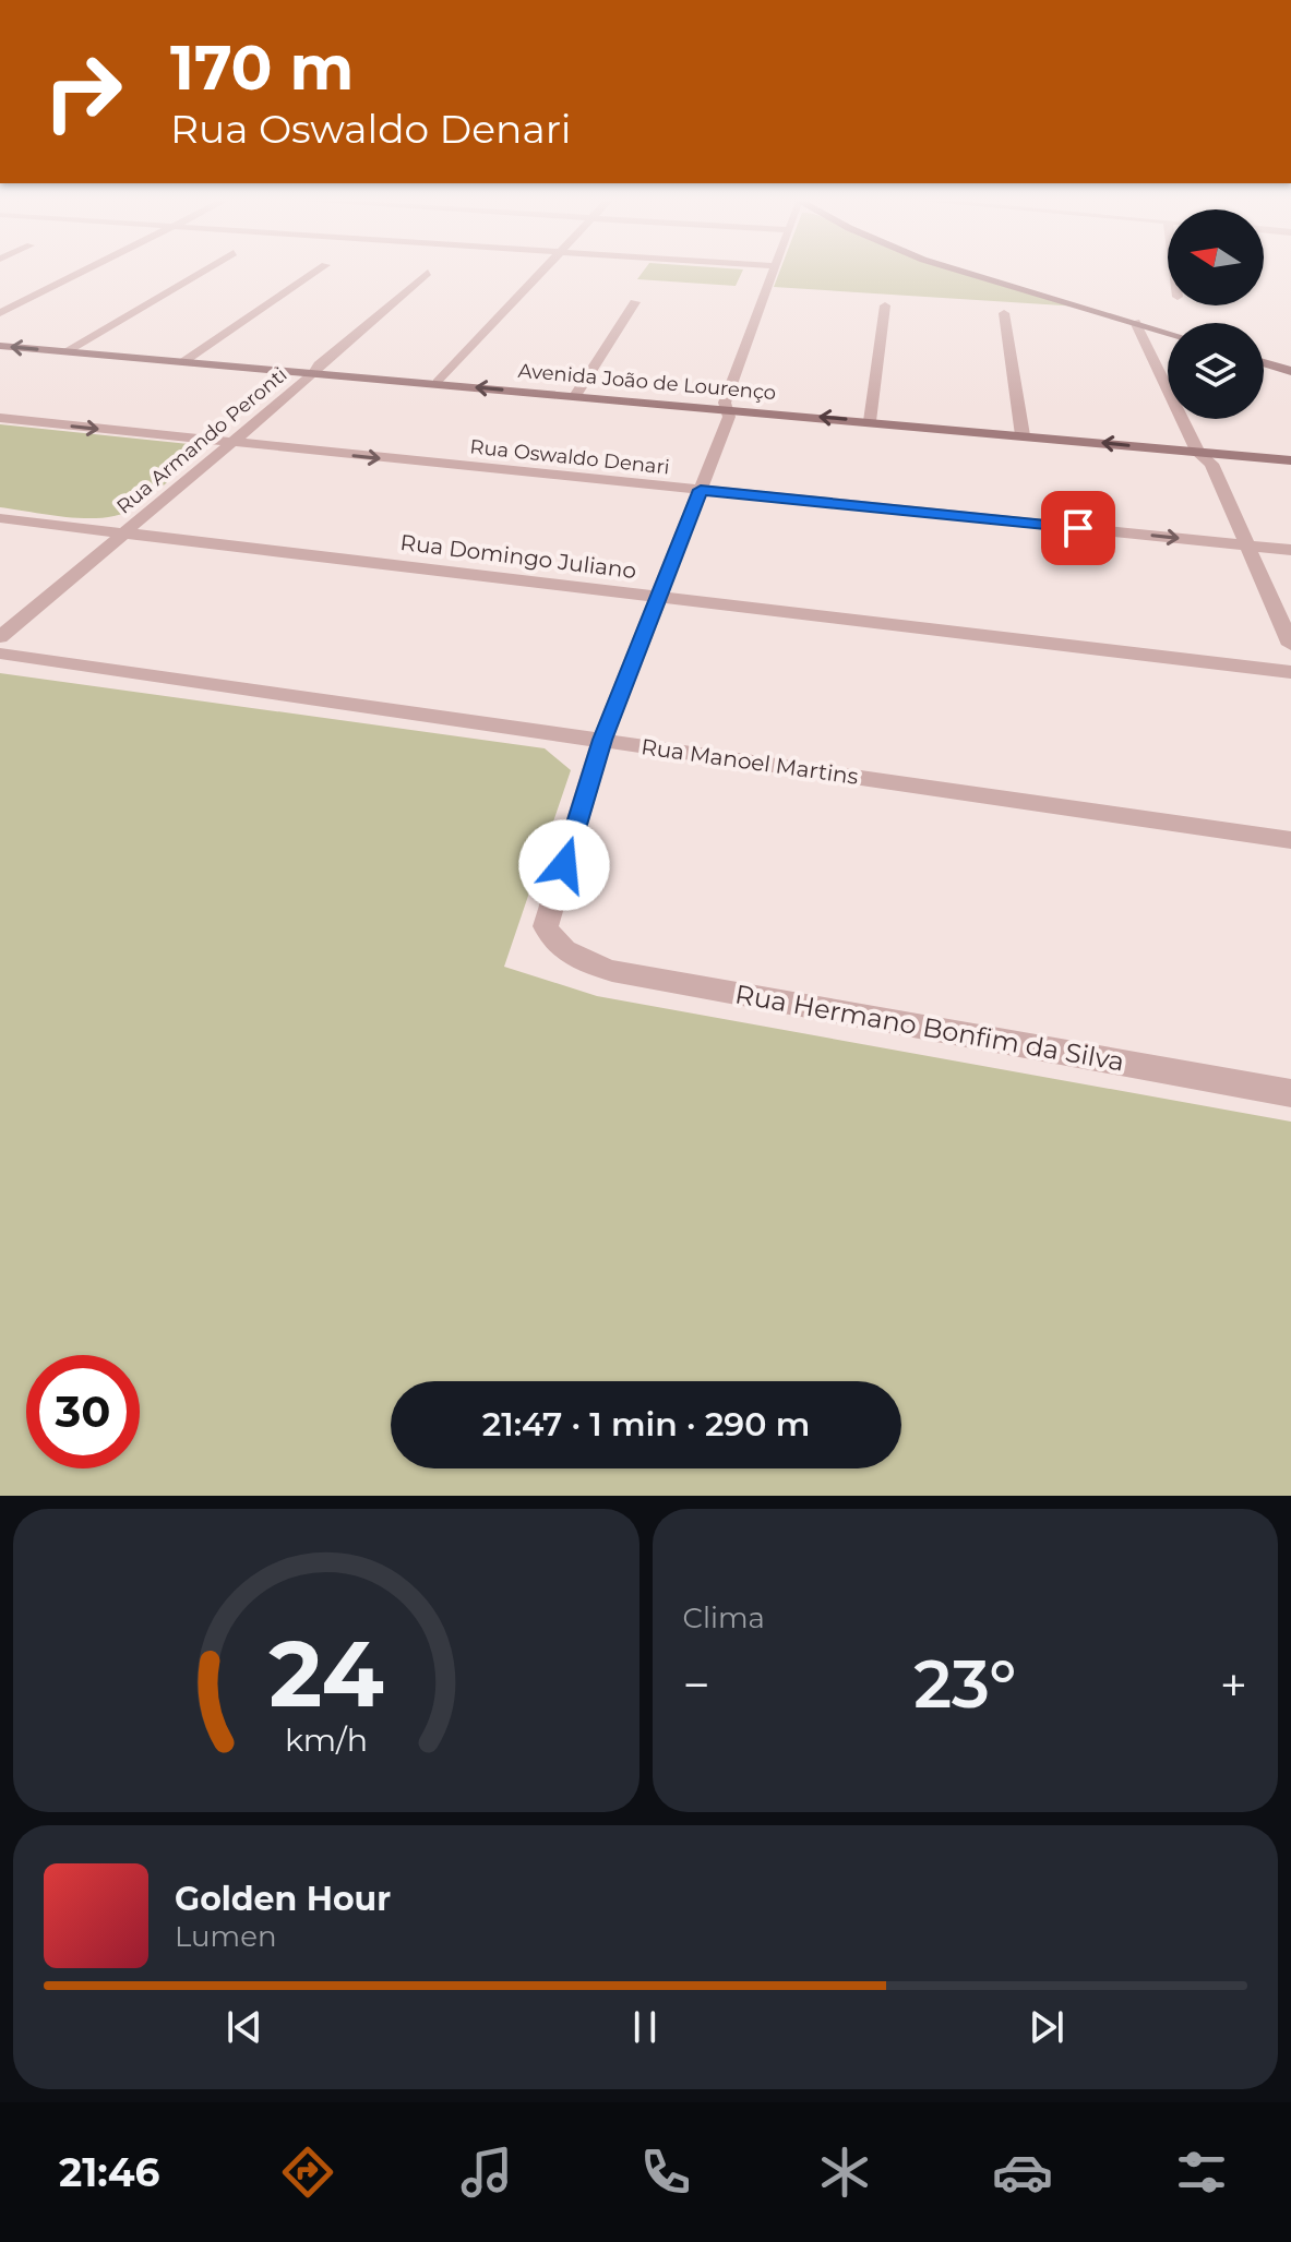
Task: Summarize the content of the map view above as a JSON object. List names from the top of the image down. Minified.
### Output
{"streets":{"street":["Avenida João de Lourenço","Rua Armando Peronti","Rua Oswaldo Denari","Rua Domingo Juliano","Rua Manoel Martins","Rua Hermano Bonfim da Silva"]},"crossings":[["Avenida João de Lourenço","Rua Armando Peronti"],["Rua Armando Peronti","Rua Oswaldo Denari"],["Rua Armando Peronti","Rua Domingo Juliano"],["Rua Manoel Martins","Rua Hermano Bonfim da Silva"]],"one_way":["Avenida João de Lourenço","Rua Oswaldo Denari"],"north":"left","page":{"turn":["170 m","Rua Oswaldo Denari"],"limit":"30","trip":"21:47 · 1 min · 290 m","tile":"Clima","heat":["−","23°","+"],"song":["Golden Hour","Lumen"],"tabs":"21:46","gauge":["24","km/h"]}}
